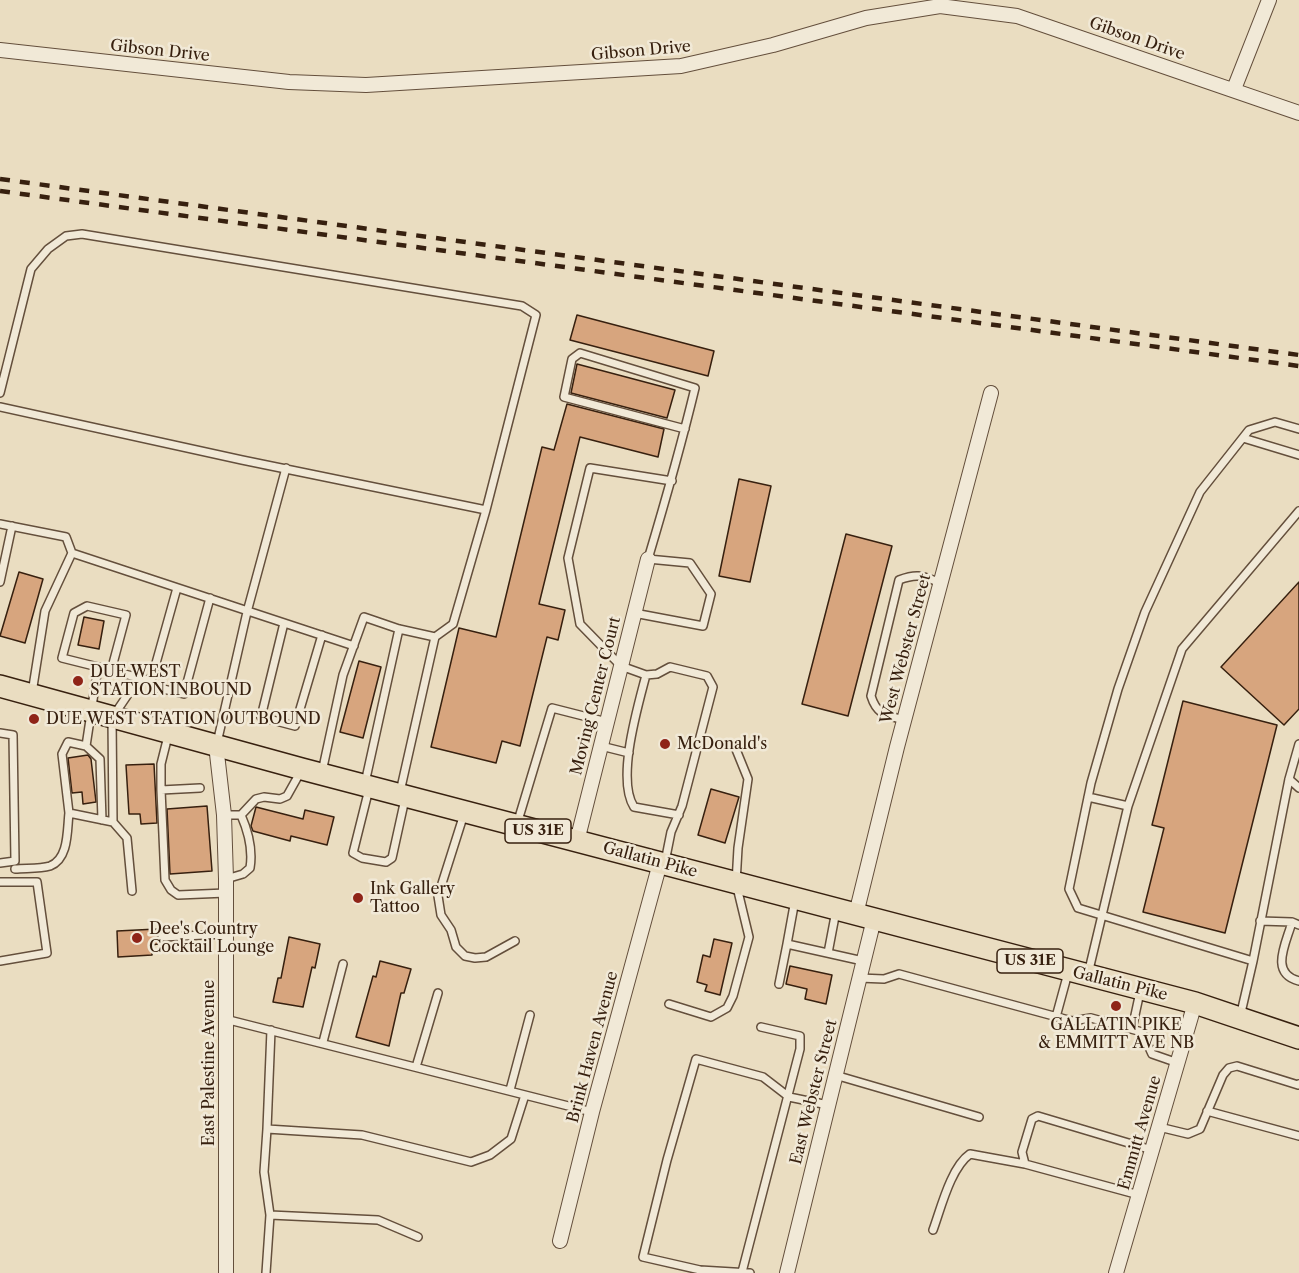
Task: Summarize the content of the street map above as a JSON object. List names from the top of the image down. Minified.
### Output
{"streets":{"main road":["US 31E","Gallatin Pike"],"street":["Gibson Drive","West Webster Street","Moving Center Court","Brink Haven Avenue","East Palestine Avenue","East Webster Street","Emmitt Avenue"]},"crossings":[["West Webster Street","Gallatin Pike"],["West Webster Street","East Webster Street"],["Moving Center Court","Gallatin Pike"],["Gallatin Pike","Brink Haven Avenue"],["Gallatin Pike","East Palestine Avenue"],["Gallatin Pike","East Webster Street"],["Gallatin Pike","Emmitt Avenue"]],"places":["DUE WEST STATION INBOUND","DUE WEST STATION OUTBOUND","McDonald's","Ink Gallery Tattoo","Dee's Country Cocktail Lounge","GALLATIN PIKE & EMMITT AVE NB"]}
